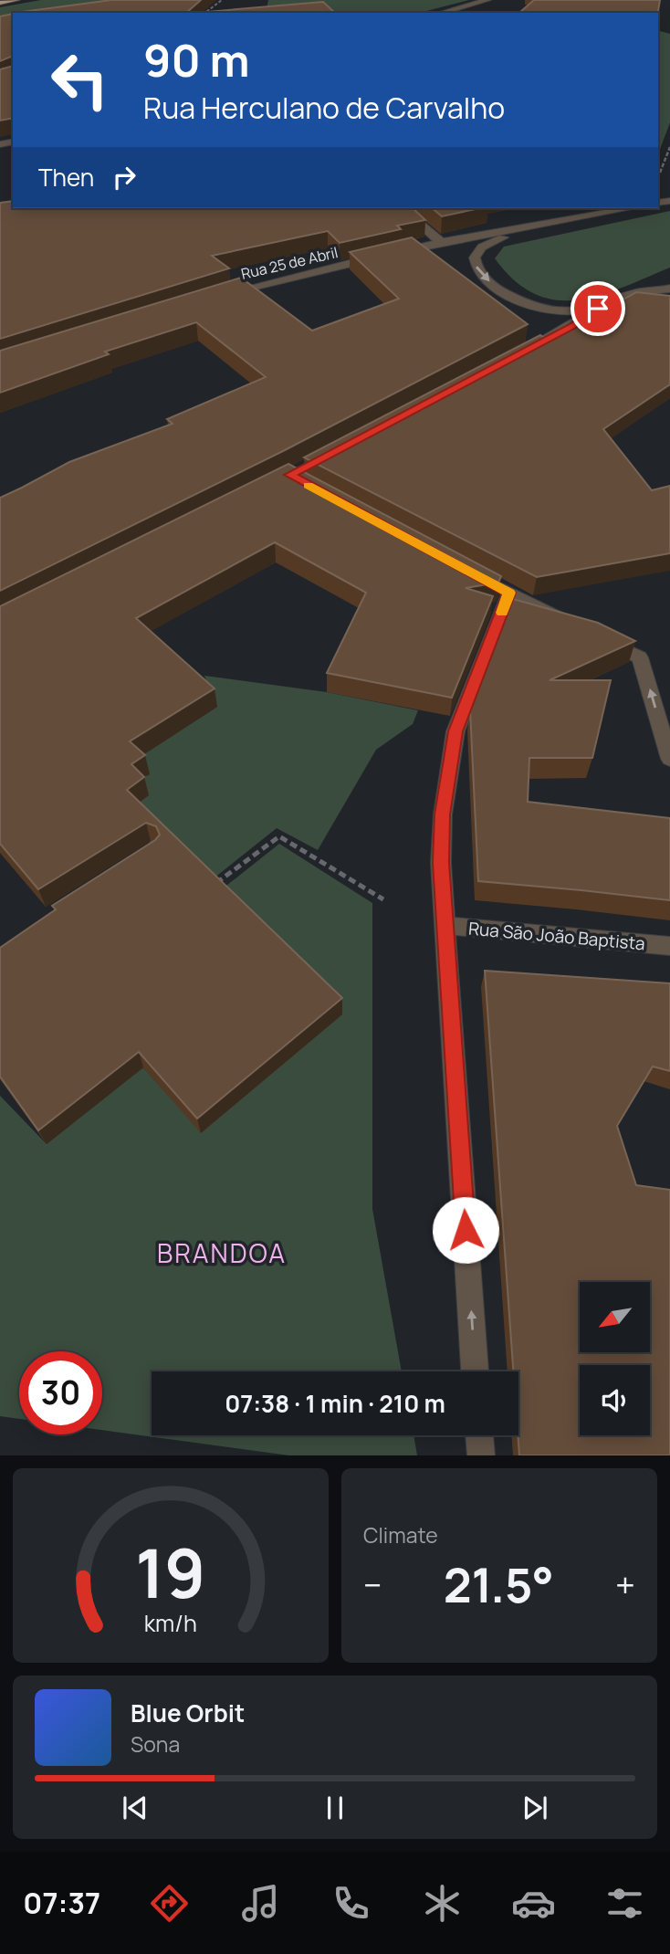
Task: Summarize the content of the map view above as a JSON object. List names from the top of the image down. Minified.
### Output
{"streets":{"street":["Rua 25 de Abril","Rua São João Baptista"]},"districts":["BRANDOA"],"north":"bottom left","page":{"turn":["90 m","Rua Herculano de Carvalho"],"then":"Then","limit":"30","trip":"07:38 · 1 min · 210 m","tile":"Climate","heat":["−","21.5°","+"],"song":["Blue Orbit","Sona"],"tabs":"07:37","gauge":["19","km/h"]}}
